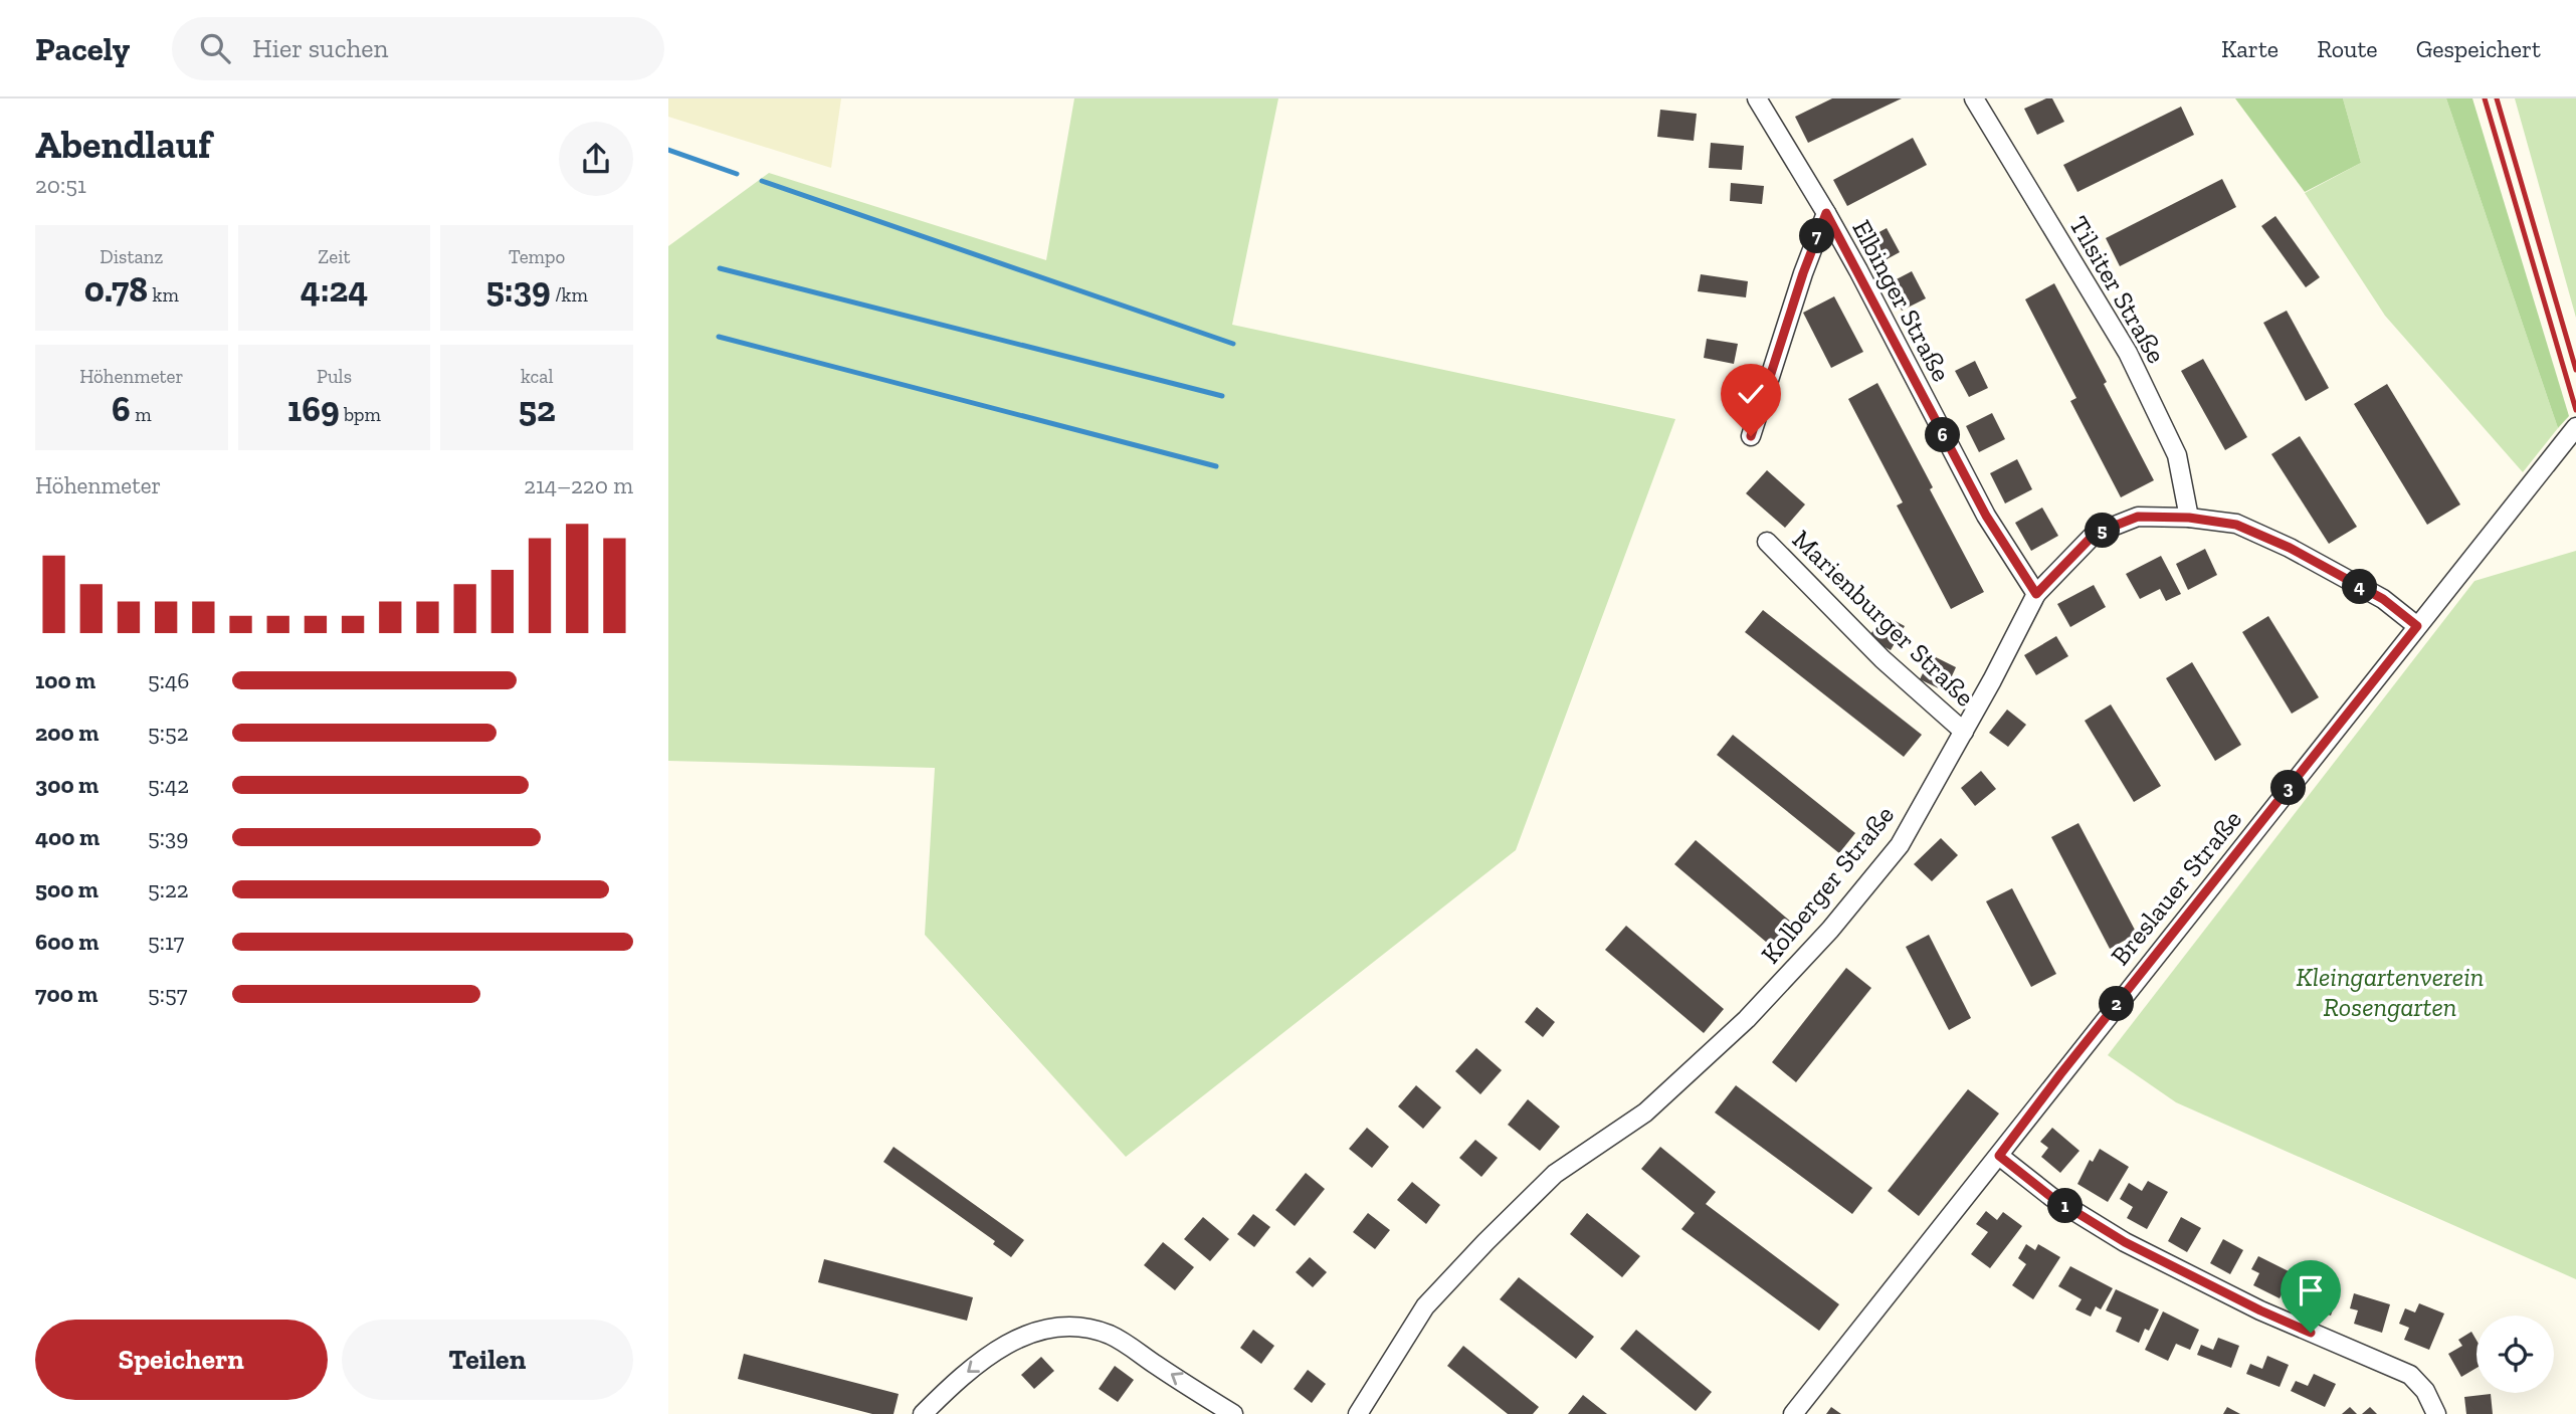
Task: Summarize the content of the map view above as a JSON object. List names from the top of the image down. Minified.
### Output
{"streets":{"street":["Tilsiter Straße","Elbinger Straße","Marienburger Straße","Kolberger Straße","Breslauer Straße"]},"crossings":[["Tilsiter Straße","Kolberger Straße"],["Elbinger Straße","Kolberger Straße"],["Marienburger Straße","Kolberger Straße"],["Kolberger Straße","Breslauer Straße"]],"parks":["Kleingartenverein Rosengarten"],"page":{"header":"Pacely","search":"Hier suchen","nav":["Karte","Route","Gespeichert"],"heading":["Abendlauf","20:51"],"stats":[["Distanz","0.78 km"],["Zeit","4:24"],["Tempo","5:39 /km"],["Höhenmeter","6 m"],["Puls","169 bpm"],["kcal","52"]],"pins":["7","6","5","4","3","2","1"],"chart":["Höhenmeter","214–220 m"],"list":[{"name":"100 m","note":"5:46"},{"name":"200 m","note":"5:52"},{"name":"300 m","note":"5:42"},{"name":"400 m","note":"5:39"},{"name":"500 m","note":"5:22"},{"name":"600 m","note":"5:17"},{"name":"700 m","note":"5:57"}],"buttons":["Speichern","Teilen"]}}
